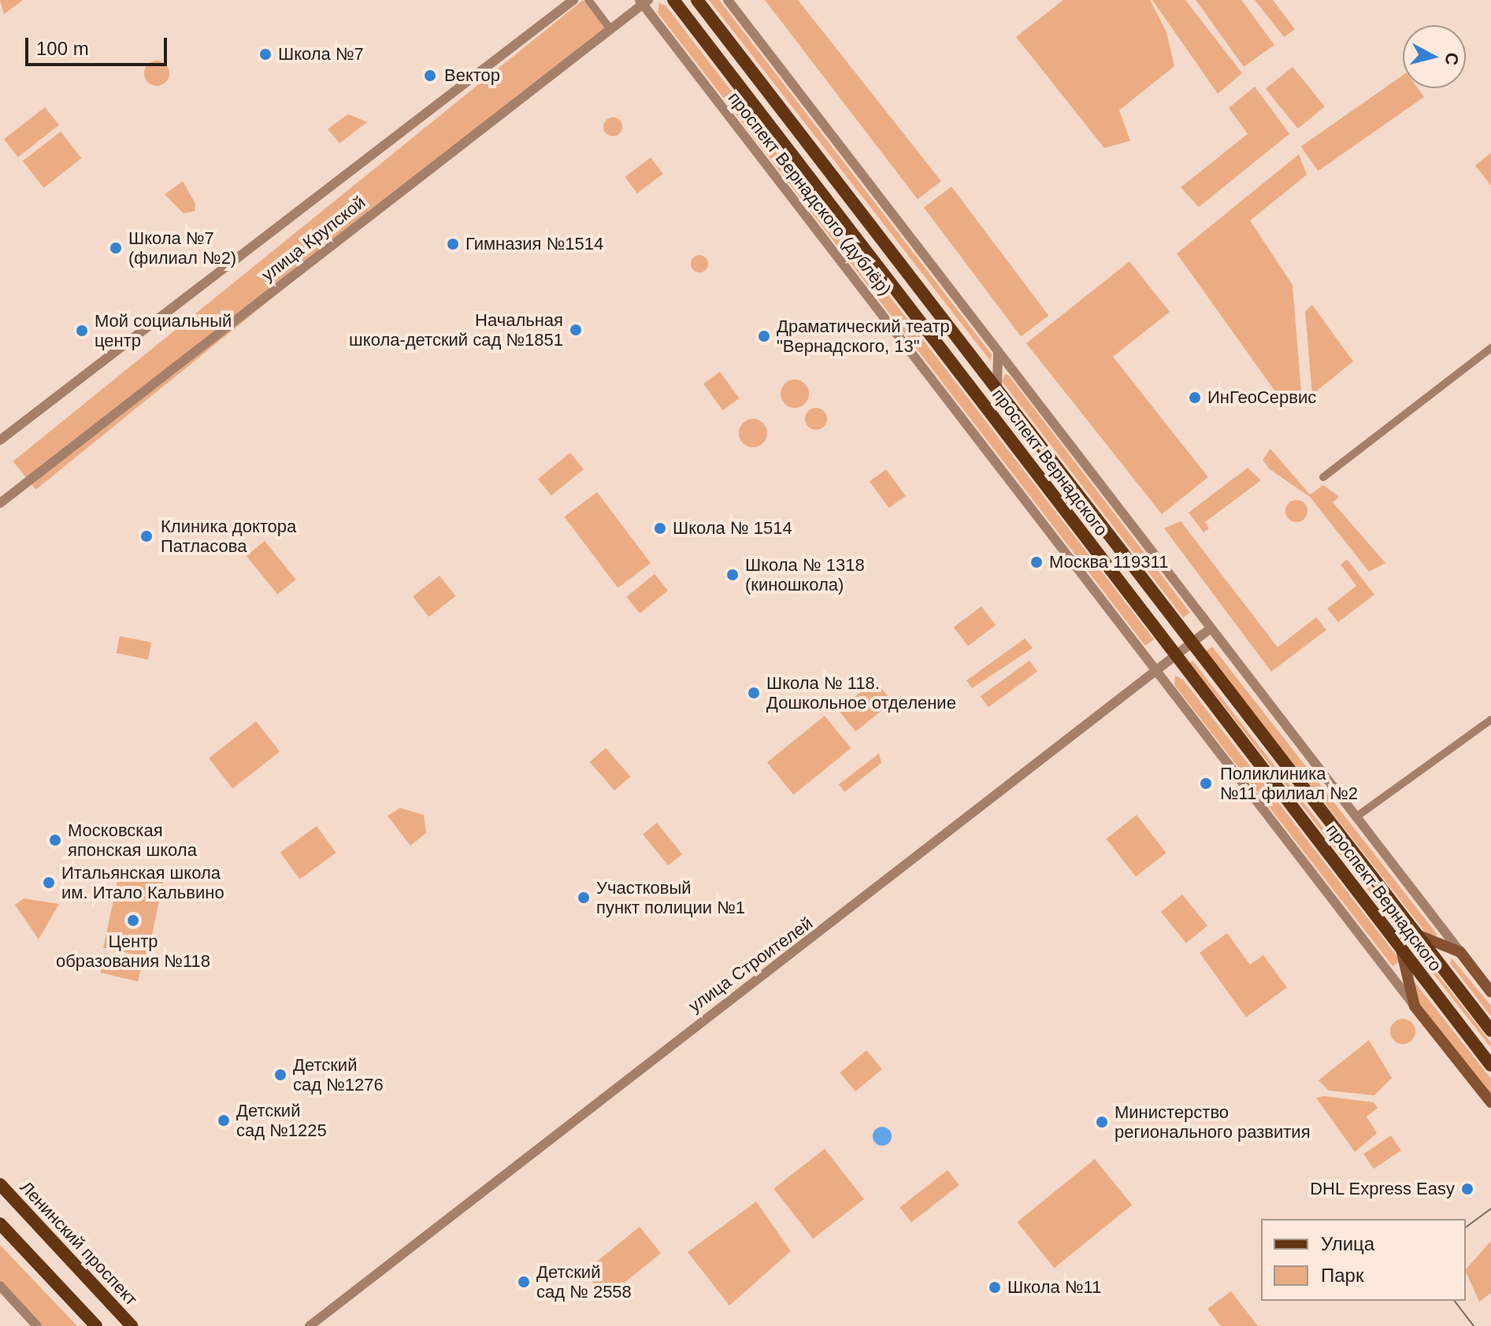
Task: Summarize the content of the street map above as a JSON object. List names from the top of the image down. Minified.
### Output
{"streets":{"main road":["проспект Вернадского (дублёр)","проспект Вернадского","Ленинский проспект"],"street":["улица Крупской","улица Строителей"]},"crossings":[["проспект Вернадского (дублёр)","улица Крупской"],["проспект Вернадского (дублёр)","проспект Вернадского"],["проспект Вернадского (дублёр)","улица Строителей"],["проспект Вернадского","улица Строителей"]],"places":["Школа №7","Вектор","Гимназия №1514","Школа №7 (филиал №2)","Начальная школа-детский сад №1851","Мой социальный центр","Драматический театр \"Вернадского, 13\"","ИнГеоСервис","Школа № 1514","Клиника доктора Патласова","Москва 119311","Школа № 1318 (киношкола)","Школа № 118. Дошкольное отделение","Поликлиника №11 филиал №2","Московская японская школа","Итальянская школа им. Итало Кальвино","Участковый пункт полиции №1","Центр образования №118","Детский сад №1276","Детский сад №1225","Министерство регионального развития","DHL Express Easy","Детский сад № 2558","Школа №11"],"legend":["Улица","Парк"],"scale_bar":"100 m","north":"right"}
